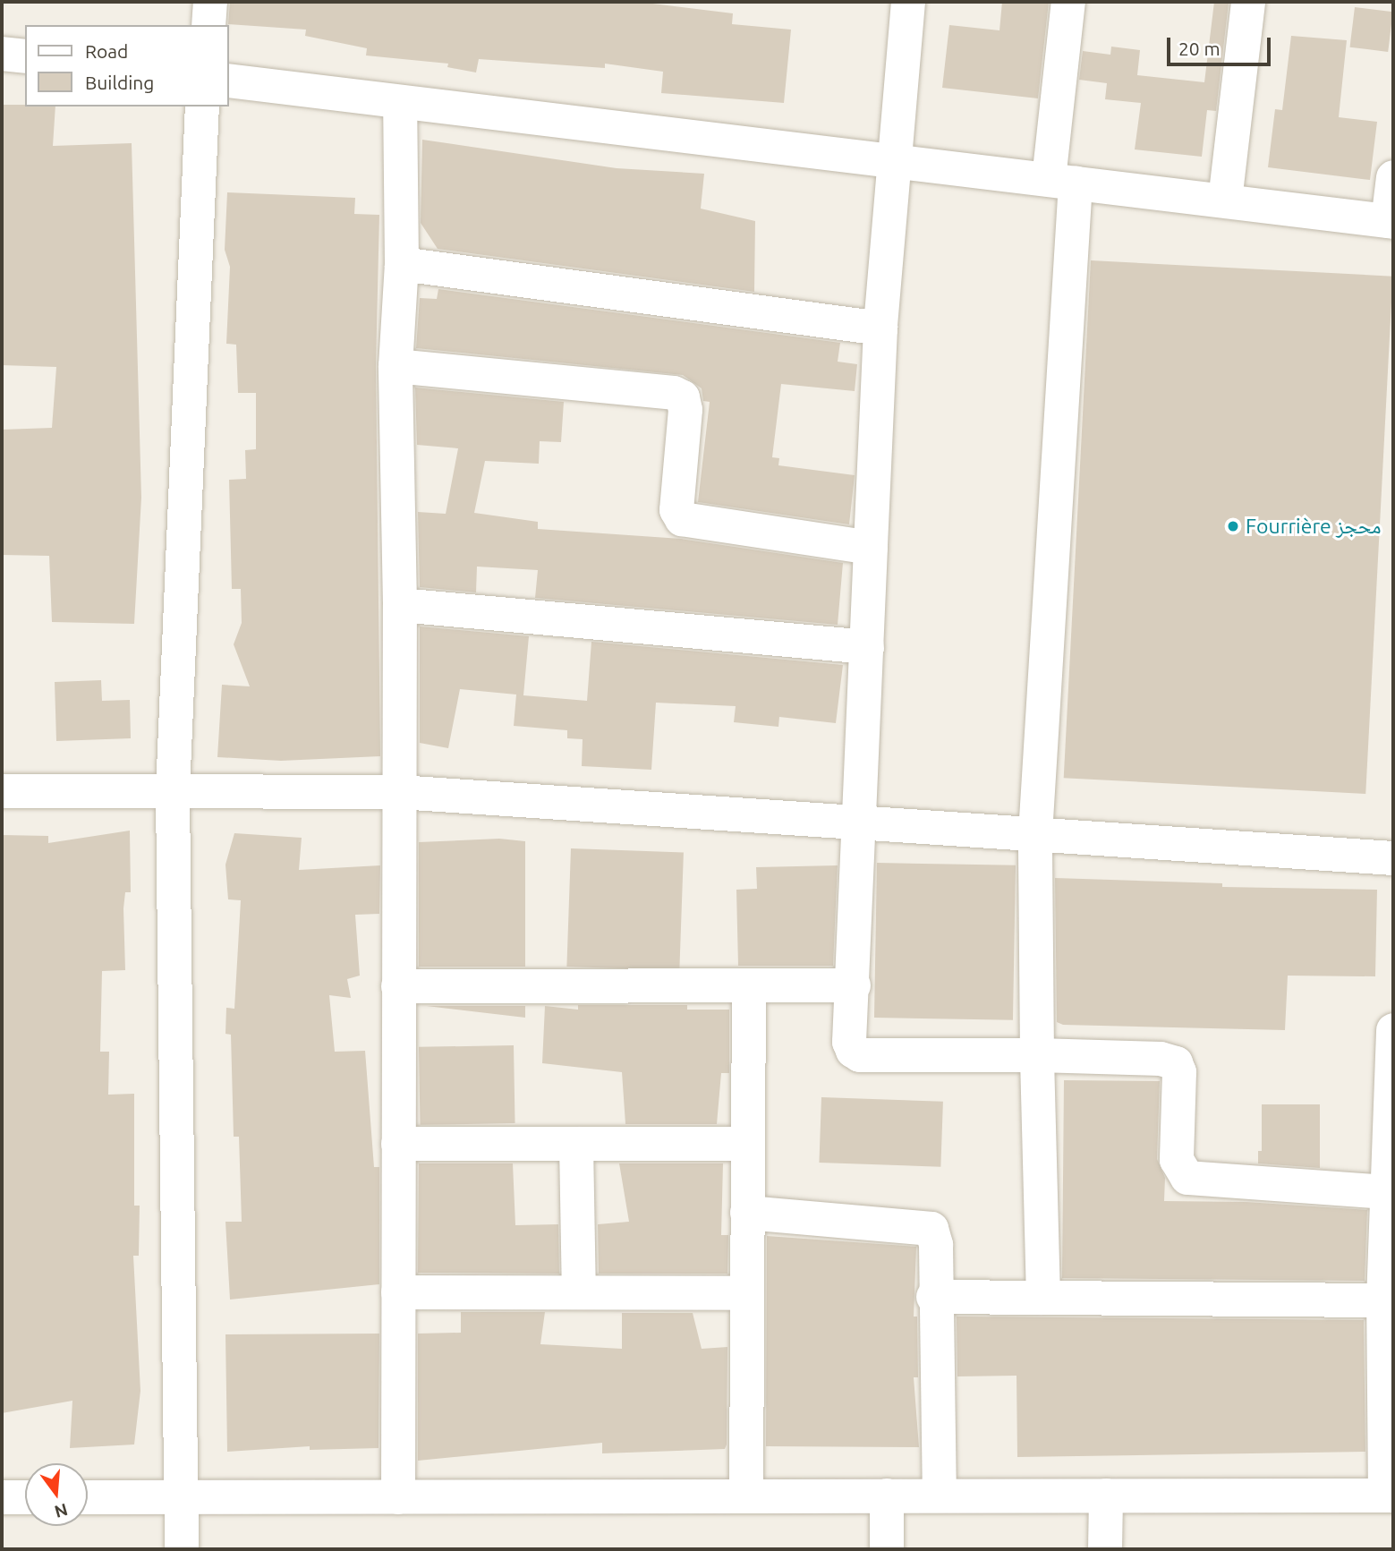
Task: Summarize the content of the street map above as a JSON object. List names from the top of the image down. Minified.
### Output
{"places":["Fourrière محجز"],"legend":["Road","Building"],"scale_bar":"20 m","north":"bottom"}
